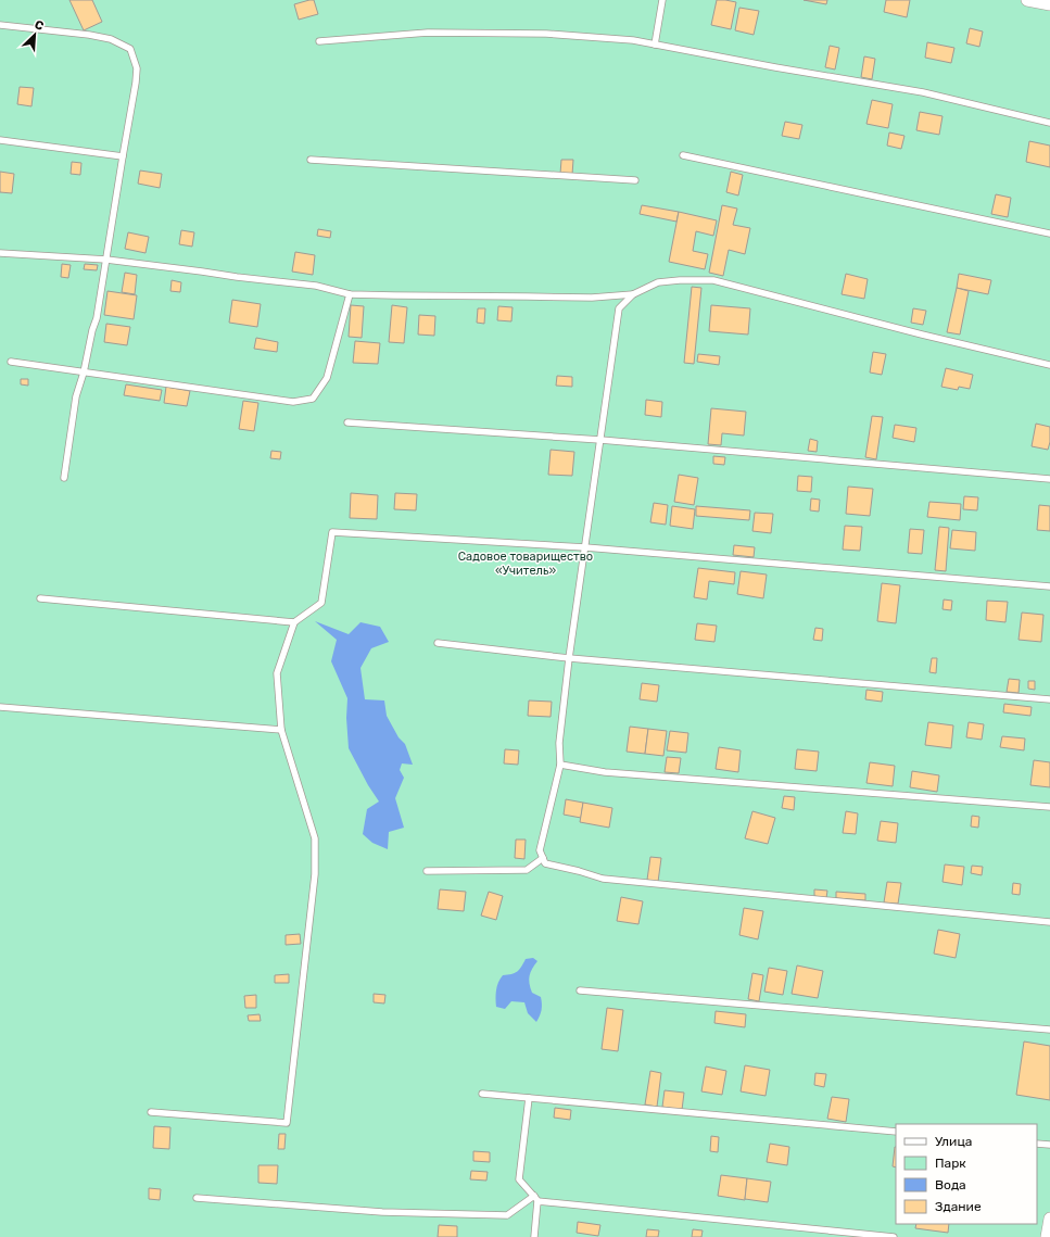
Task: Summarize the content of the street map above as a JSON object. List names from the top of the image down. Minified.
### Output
{"parks":["Садовое товарищество «Учитель»"],"legend":["Улица","Парк","Вода","Здание"],"north":"top right"}
